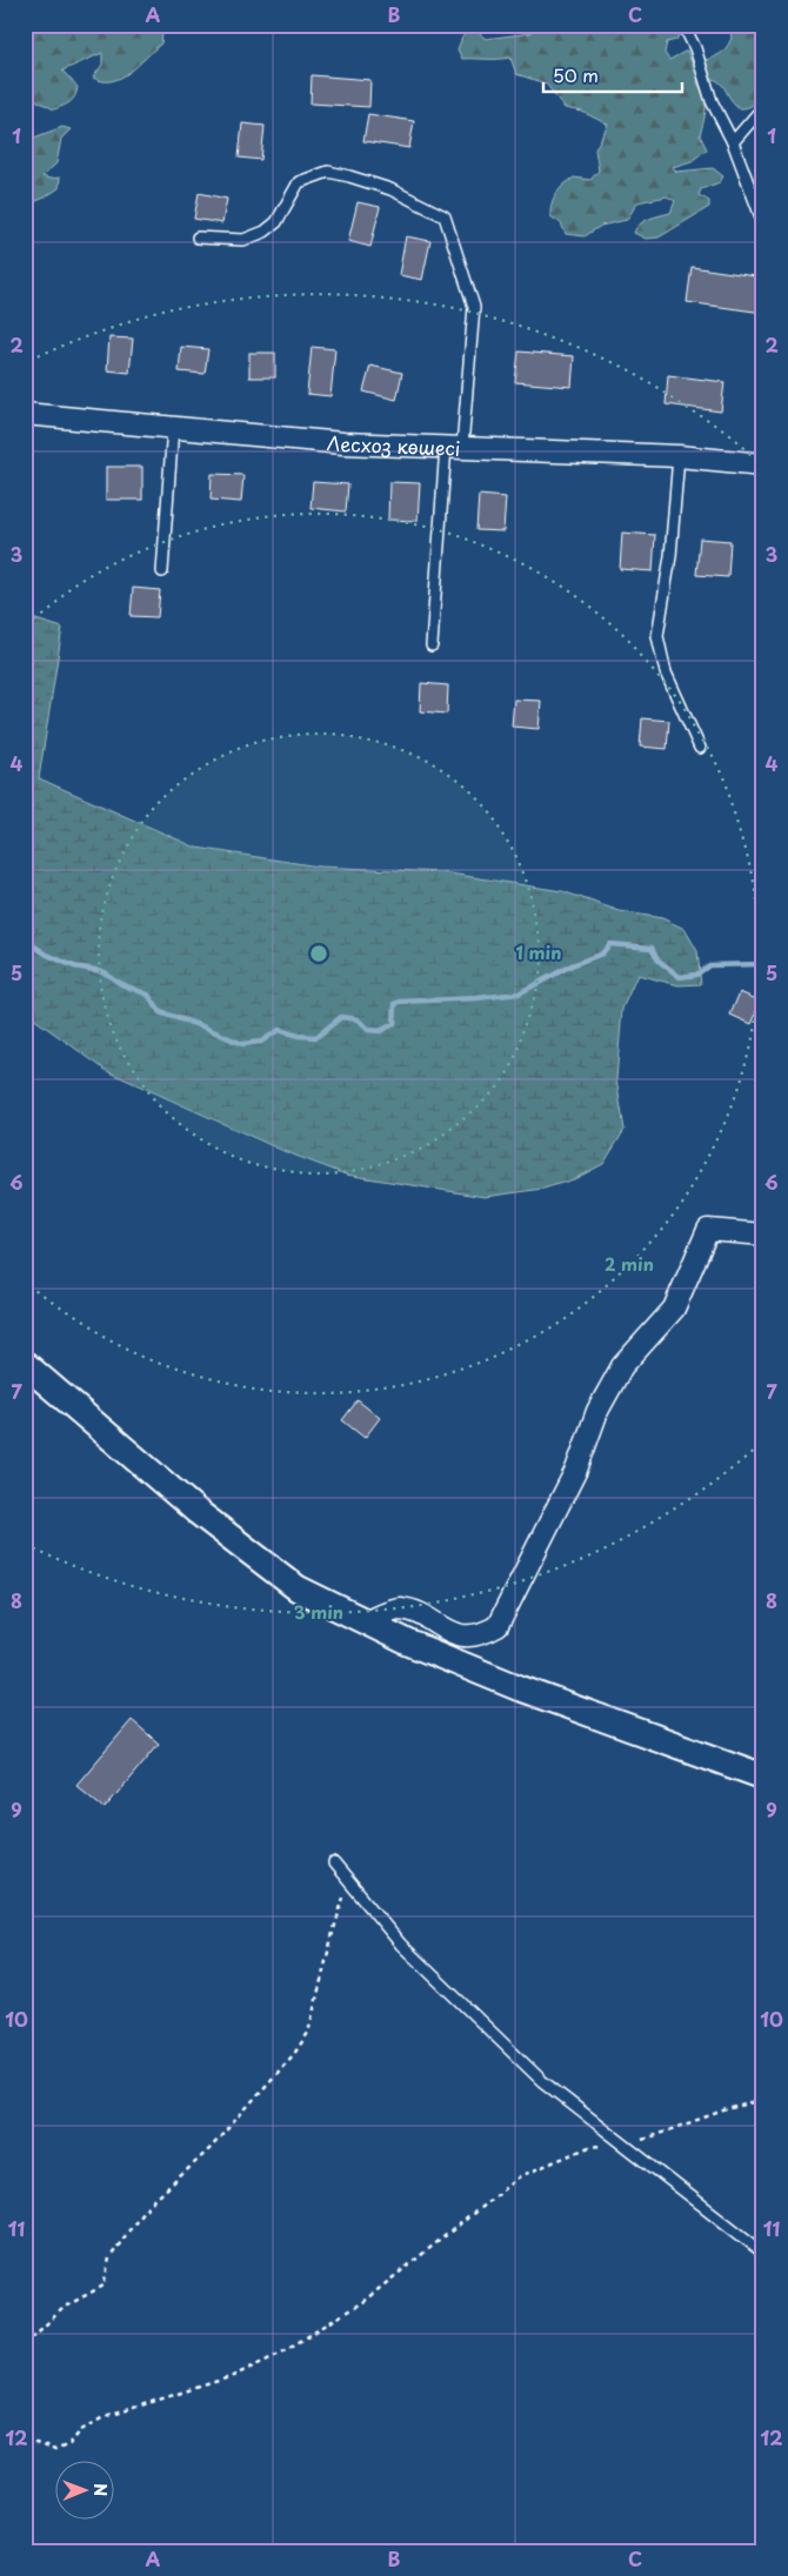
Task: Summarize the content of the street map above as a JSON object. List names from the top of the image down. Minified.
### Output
{"streets":{"street":["Лесхоз көшесі"]},"scale_bar":"50 m","north":"right","grid":{"columns":["A","B","C"],"rows":["1","2","3","4","5","6","7","8","9","10","11","12"]},"rings":["1 min","2 min","3 min"]}
